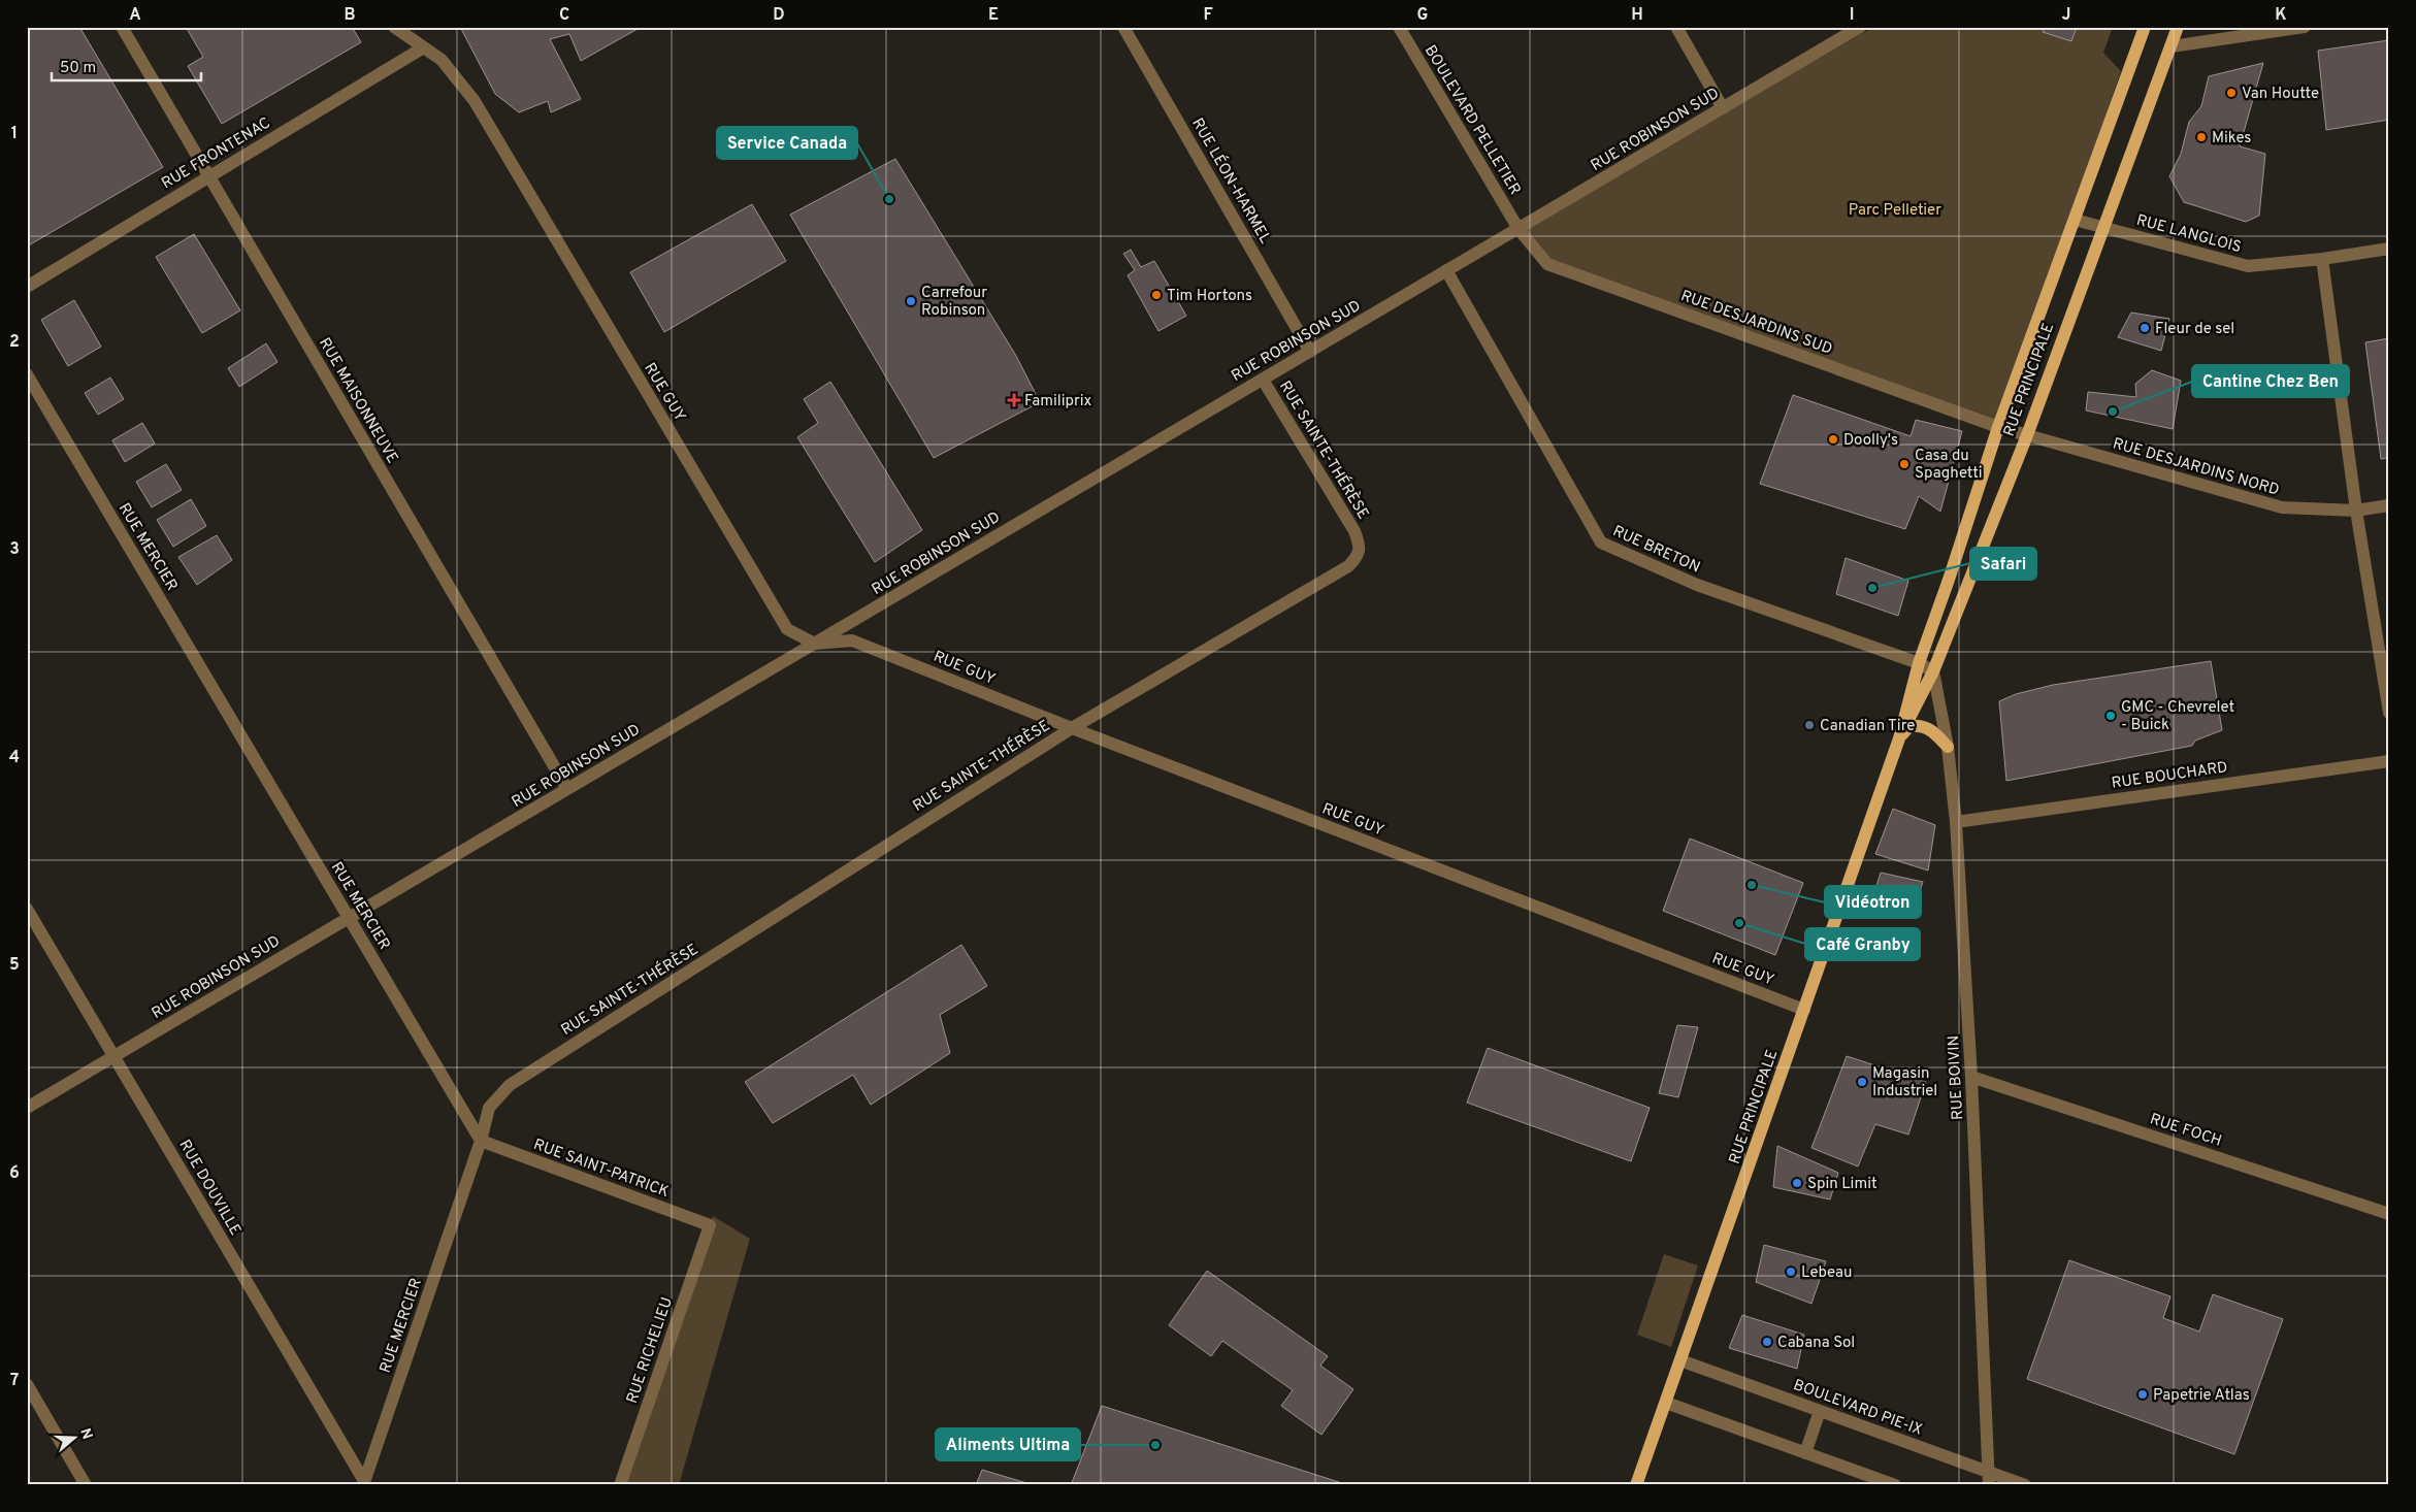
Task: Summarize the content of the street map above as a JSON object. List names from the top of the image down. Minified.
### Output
{"streets":{"main road":["RUE PRINCIPALE"],"street":["BOULEVARD PELLETIER","RUE ROBINSON SUD","RUE FRONTENAC","RUE LÉON-HARMEL","RUE LANGLOIS","RUE DESJARDINS SUD","RUE GUY","RUE MAISONNEUVE","RUE SAINTE-THÉRÈSE","RUE DESJARDINS NORD","RUE MERCIER","RUE BRETON","RUE BOUCHARD","RUE BOIVIN","RUE FOCH","RUE SAINT-PATRICK","RUE DOUVILLE","RUE RICHELIEU","BOULEVARD PIE-IX"]},"crossings":[["BOULEVARD PELLETIER","RUE ROBINSON SUD"],["BOULEVARD PELLETIER","RUE DESJARDINS SUD"],["RUE ROBINSON SUD","RUE LÉON-HARMEL"],["RUE ROBINSON SUD","RUE DESJARDINS SUD"],["RUE ROBINSON SUD","RUE GUY"],["RUE ROBINSON SUD","RUE MAISONNEUVE"],["RUE ROBINSON SUD","RUE SAINTE-THÉRÈSE"],["RUE ROBINSON SUD","RUE MERCIER"],["RUE ROBINSON SUD","RUE BRETON"],["RUE ROBINSON SUD","RUE DOUVILLE"],["RUE FRONTENAC","RUE GUY"],["RUE FRONTENAC","RUE MAISONNEUVE"],["RUE LANGLOIS","RUE PRINCIPALE"],["RUE DESJARDINS SUD","RUE PRINCIPALE"],["RUE DESJARDINS SUD","RUE DESJARDINS NORD"],["RUE PRINCIPALE","RUE GUY"],["RUE PRINCIPALE","RUE DESJARDINS NORD"],["RUE PRINCIPALE","RUE BRETON"],["RUE PRINCIPALE","RUE BOIVIN"],["RUE PRINCIPALE","BOULEVARD PIE-IX"],["RUE GUY","RUE SAINTE-THÉRÈSE"],["RUE SAINTE-THÉRÈSE","RUE MERCIER"],["RUE SAINTE-THÉRÈSE","RUE SAINT-PATRICK"],["RUE MERCIER","RUE SAINT-PATRICK"],["RUE MERCIER","RUE DOUVILLE"],["RUE BRETON","RUE BOIVIN"],["RUE BOUCHARD","RUE BOIVIN"],["RUE BOIVIN","RUE FOCH"],["RUE BOIVIN","BOULEVARD PIE-IX"],["RUE SAINT-PATRICK","RUE RICHELIEU"]],"parks":["Parc Pelletier"],"places":{"other":["Van Houtte","Mikes","Service Canada","Tim Hortons","Carrefour Robinson","Fleur de sel","Cantine Chez Ben","Doolly's","Casa du Spaghetti","Safari","GMC - Chevrelet - Buick","Canadian Tire","Vidéotron","Café Granby","Magasin Industriel","Spin Limit","Lebeau","Cabana Sol","Papetrie Atlas","Aliments Ultima"],"health":["Familiprix"]},"scale_bar":"50 m","north":"right","grid":{"columns":["A","B","C","D","E","F","G","H","I","J","K"],"rows":["1","2","3","4","5","6","7"]}}
